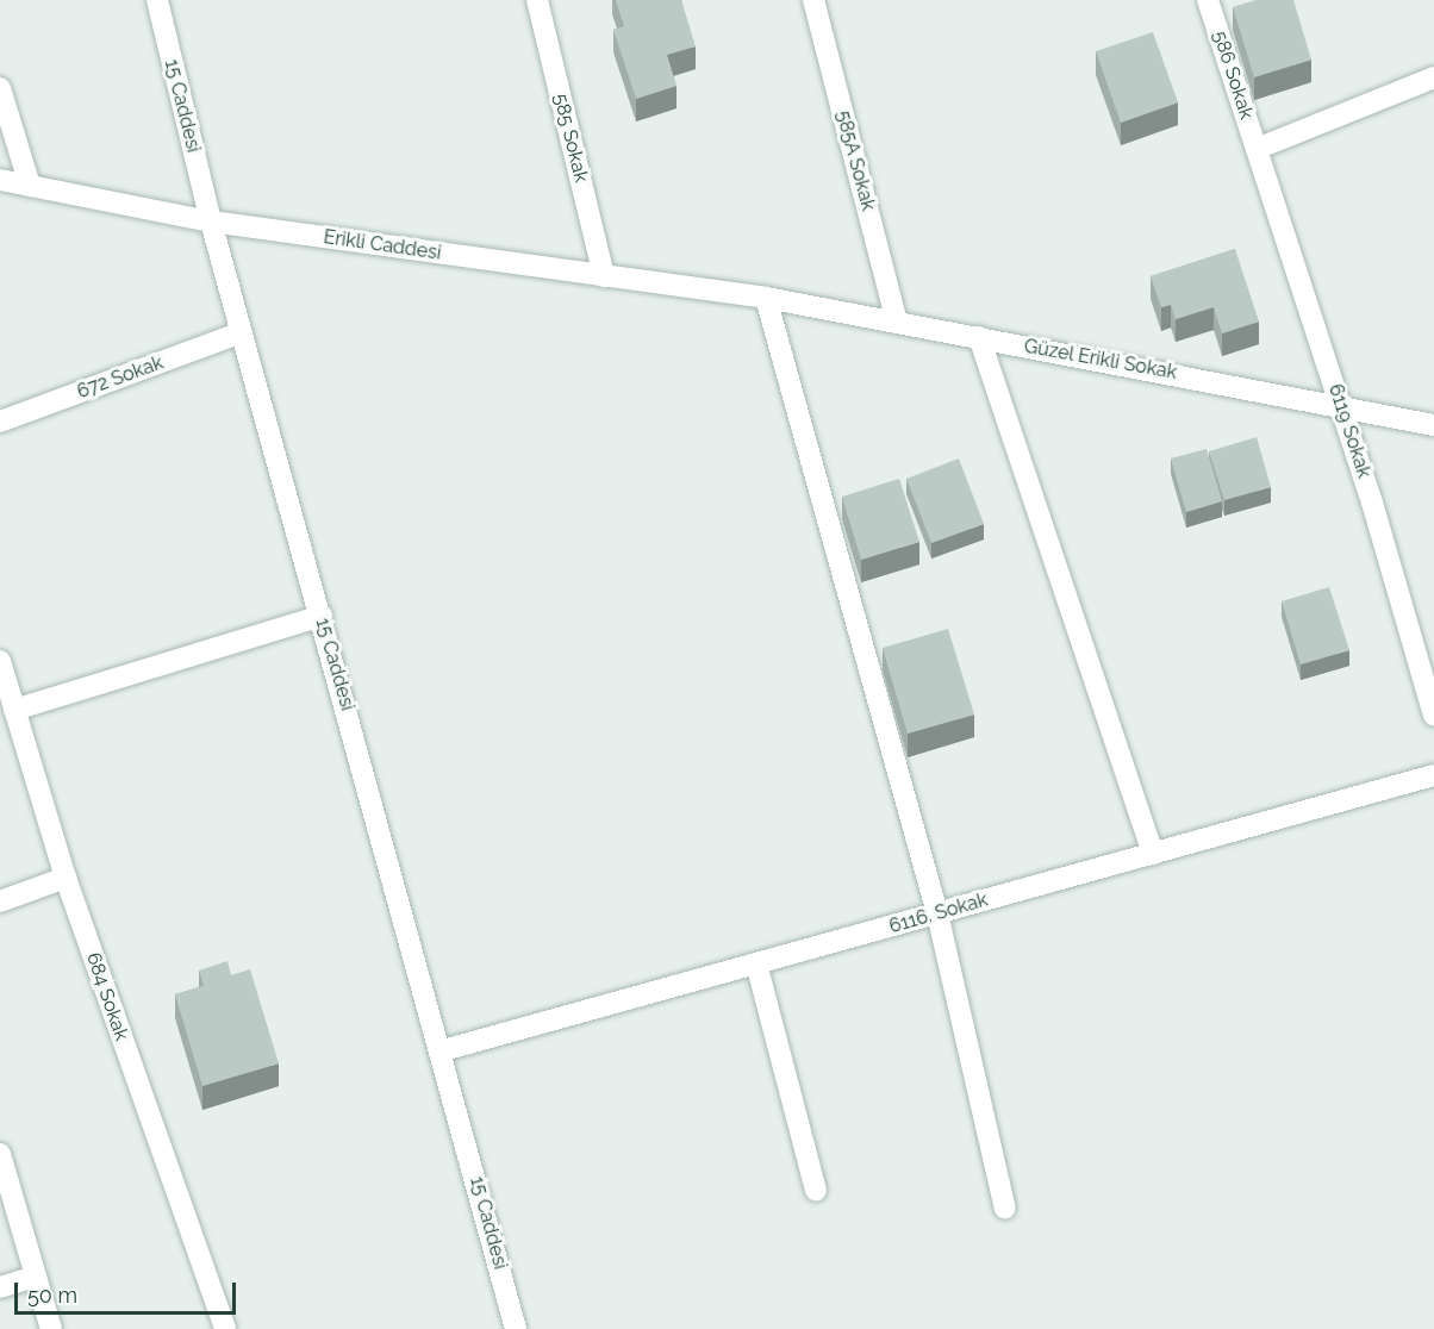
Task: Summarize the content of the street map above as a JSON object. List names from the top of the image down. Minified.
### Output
{"streets":{"street":["586 Sokak","15 Caddesi","585 Sokak","585A Sokak","Erikli Caddesi","Güzel Erikli Sokak","672 Sokak","6119 Sokak","6116. Sokak","684 Sokak"]},"crossings":[["586 Sokak","6119 Sokak"],["15 Caddesi","Erikli Caddesi"],["15 Caddesi","672 Sokak"],["15 Caddesi","6116. Sokak"],["585 Sokak","Erikli Caddesi"],["585A Sokak","Güzel Erikli Sokak"],["Erikli Caddesi","Güzel Erikli Sokak"],["Güzel Erikli Sokak","6119 Sokak"]],"scale_bar":"50 m"}
